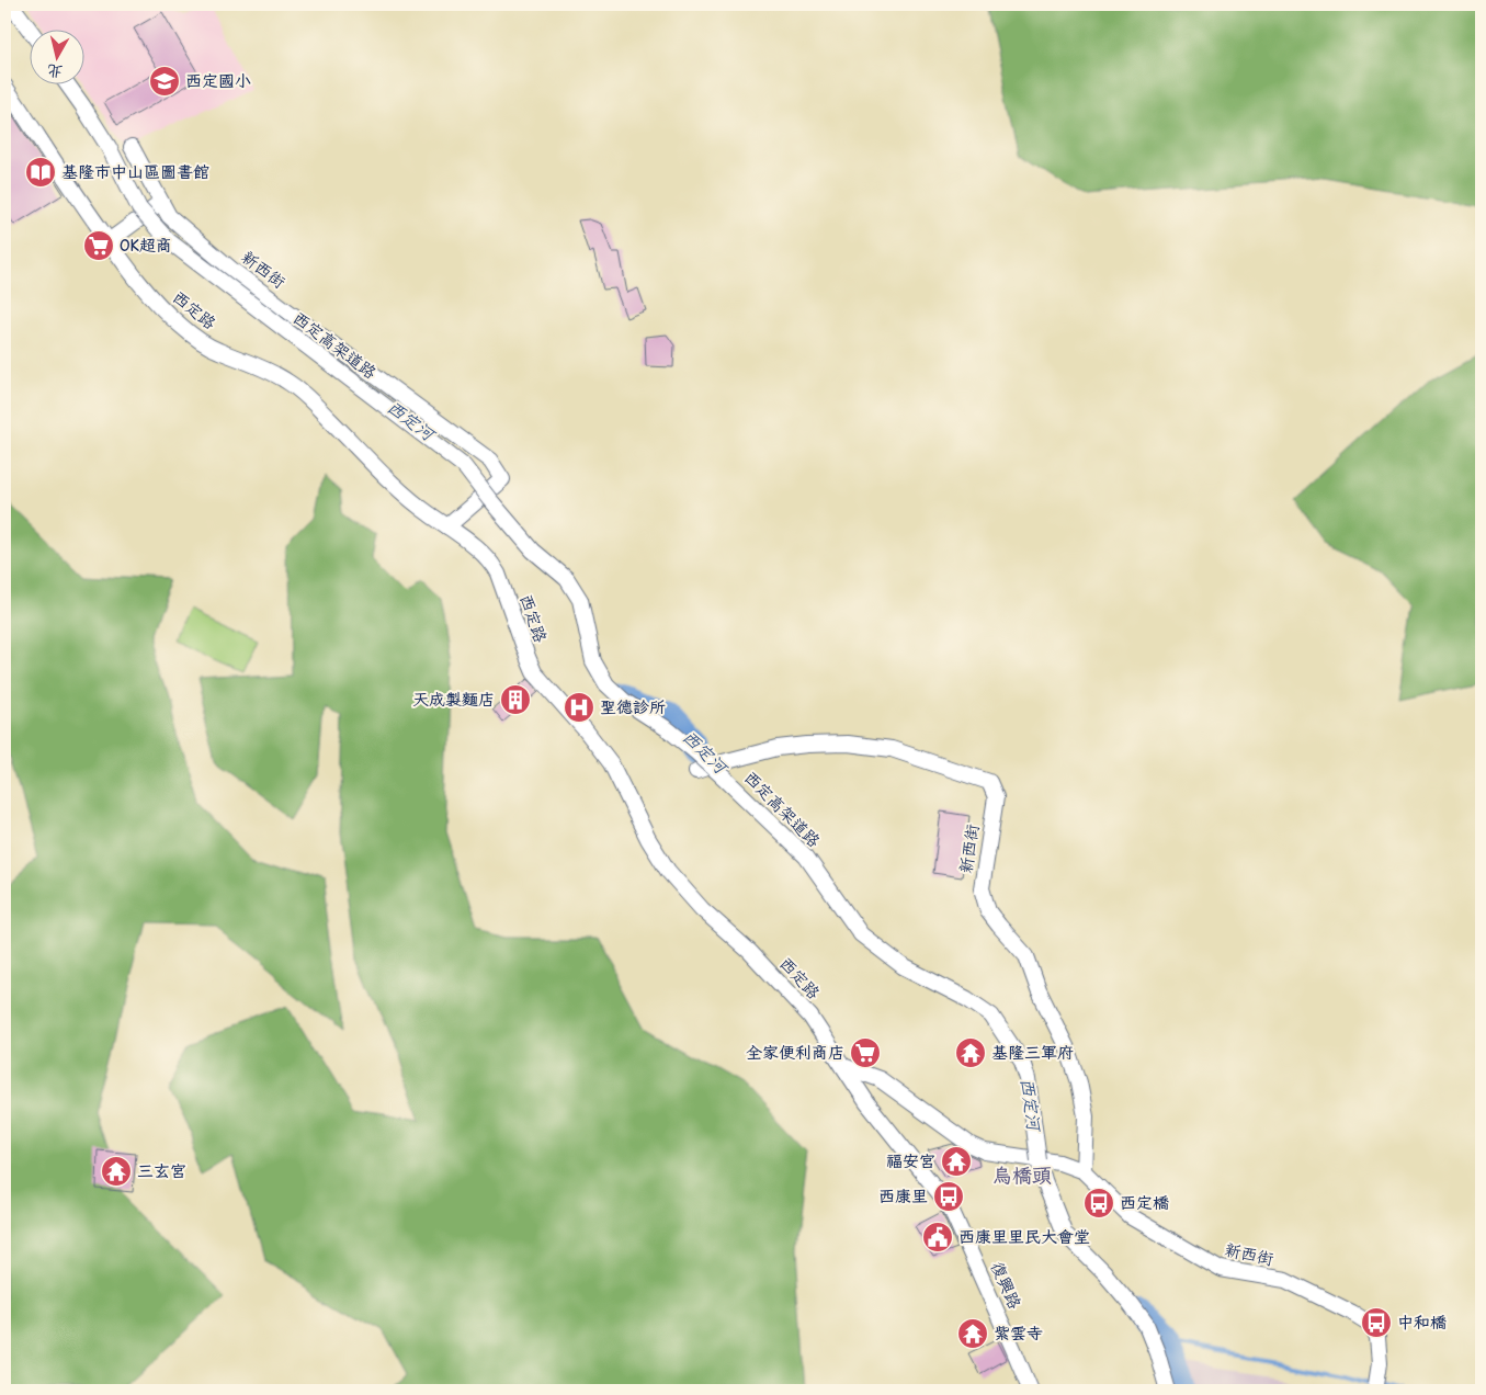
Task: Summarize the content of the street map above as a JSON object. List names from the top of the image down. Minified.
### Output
{"streets":{"street":["新西街","西定路","西定高架道路","復興路"]},"crossings":[["新西街","西定路"],["新西街","西定高架道路"],["西定路","復興路"]],"districts":["烏橋頭"],"water":["西定河"],"places":{"school or university":["西定國小"],"library":["基隆市中山區圖書館"],"supermarket":["OK超商","全家便利商店"],"building":["天成製麵店"],"hospital":["聖德診所"],"temple":["基隆三軍府","福安宮","三玄宮","紫雲寺"],"bus stop":["西康里","西定橋","中和橋"],"public building":["西康里里民大會堂"]},"north":"bottom"}
